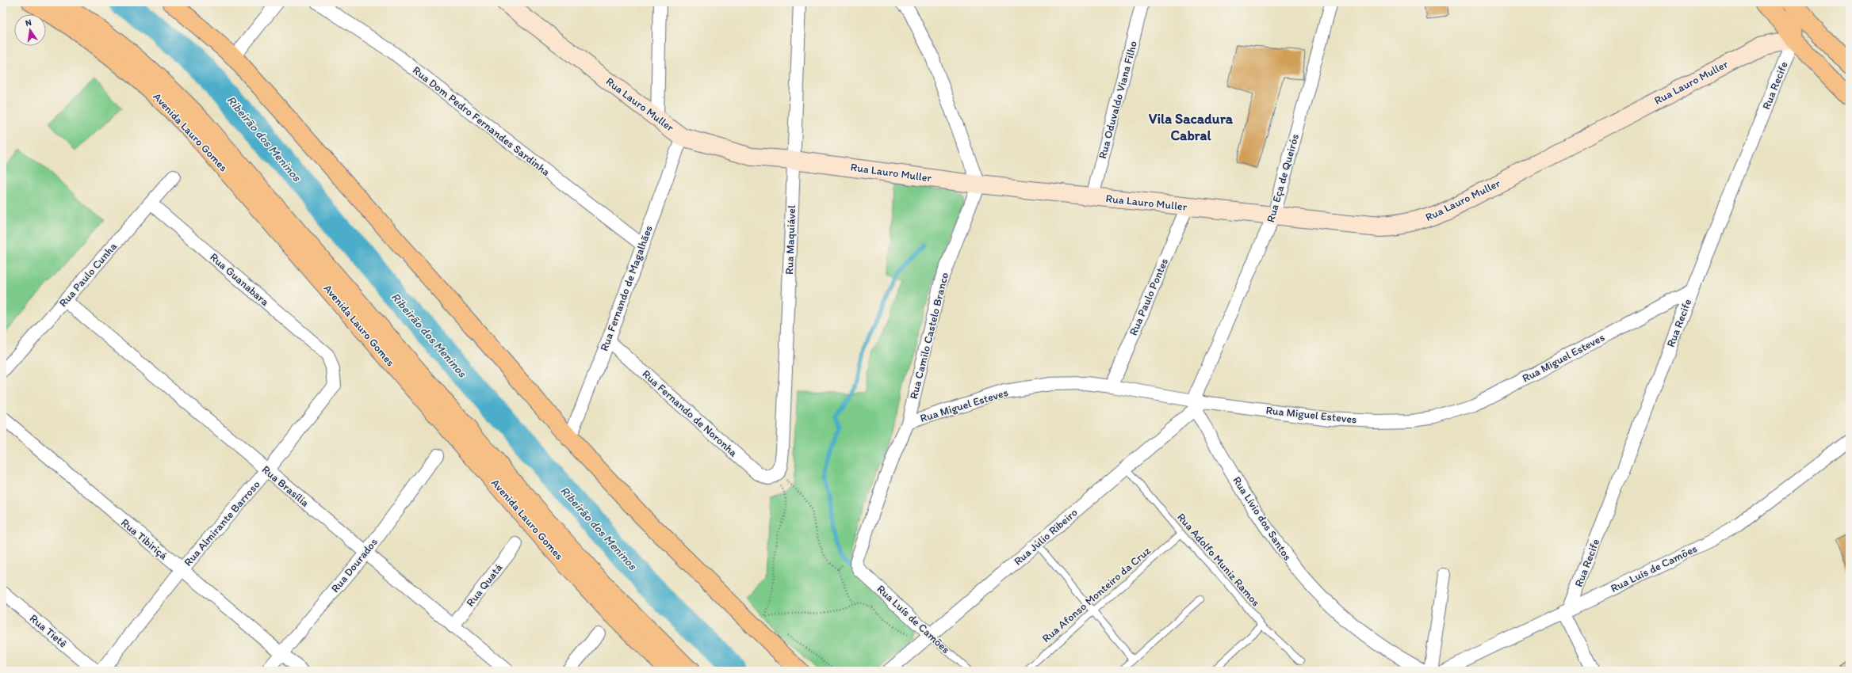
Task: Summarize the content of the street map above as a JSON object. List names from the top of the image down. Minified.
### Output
{"streets":{"main road":["Avenida Lauro Gomes"],"street":["Rua Lauro Muller","Rua Recife","Rua Oduvaldo Viana Filho","Rua Dom Pedro Fernandes Sardinha","Rua Eça de Queirós","Rua Maquiável","Rua Paulo Cunha","Rua Guanabara","Rua Fernando de Magalhães","Rua Paulo Pontes","Rua Camilo Castelo Branco","Rua Miguel Esteves","Rua Fernando de Noronha","Rua Brasília","Rua Lívio dos Santos","Rua Almirante Barroso","Rua Júlio Ribeiro","Rua Tibiriçá","Rua Dourados","Rua Luís de Camões","Rua Quatá","Rua Tietê"],"lane":["Rua Adolfo Muniz Ramos","Rua Afonso Monteiro da Cruz"]},"crossings":[["Rua Lauro Muller","Rua Recife"],["Rua Lauro Muller","Rua Oduvaldo Viana Filho"],["Rua Lauro Muller","Rua Eça de Queirós"],["Rua Lauro Muller","Rua Maquiável"],["Rua Lauro Muller","Rua Fernando de Magalhães"],["Rua Lauro Muller","Rua Paulo Pontes"],["Rua Lauro Muller","Rua Camilo Castelo Branco"],["Rua Recife","Rua Miguel Esteves"],["Rua Recife","Rua Luís de Camões"],["Rua Dom Pedro Fernandes Sardinha","Rua Fernando de Magalhães"],["Rua Eça de Queirós","Rua Miguel Esteves"],["Rua Eça de Queirós","Rua Lívio dos Santos"],["Rua Eça de Queirós","Rua Júlio Ribeiro"],["Rua Maquiável","Rua Fernando de Noronha"],["Rua Paulo Cunha","Rua Guanabara"],["Rua Paulo Cunha","Rua Brasília"],["Rua Guanabara","Rua Almirante Barroso"],["Rua Fernando de Magalhães","Rua Fernando de Noronha"],["Rua Paulo Pontes","Rua Miguel Esteves"],["Rua Camilo Castelo Branco","Rua Miguel Esteves"],["Rua Camilo Castelo Branco","Rua Luís de Camões"],["Rua Miguel Esteves","Rua Lívio dos Santos"],["Rua Miguel Esteves","Rua Júlio Ribeiro"],["Rua Brasília","Rua Almirante Barroso"],["Rua Brasília","Rua Dourados"],["Rua Brasília","Rua Quatá"],["Rua Lívio dos Santos","Rua Júlio Ribeiro"],["Rua Almirante Barroso","Rua Tibiriçá"],["Rua Júlio Ribeiro","Rua Adolfo Muniz Ramos"],["Rua Júlio Ribeiro","Rua Luís de Camões"],["Rua Tibiriçá","Rua Dourados"],["Rua Adolfo Muniz Ramos","Rua Afonso Monteiro da Cruz"]],"districts":["Vila Sacadura Cabral"],"water":["Ribeirão dos Meninos"],"north":"top"}
